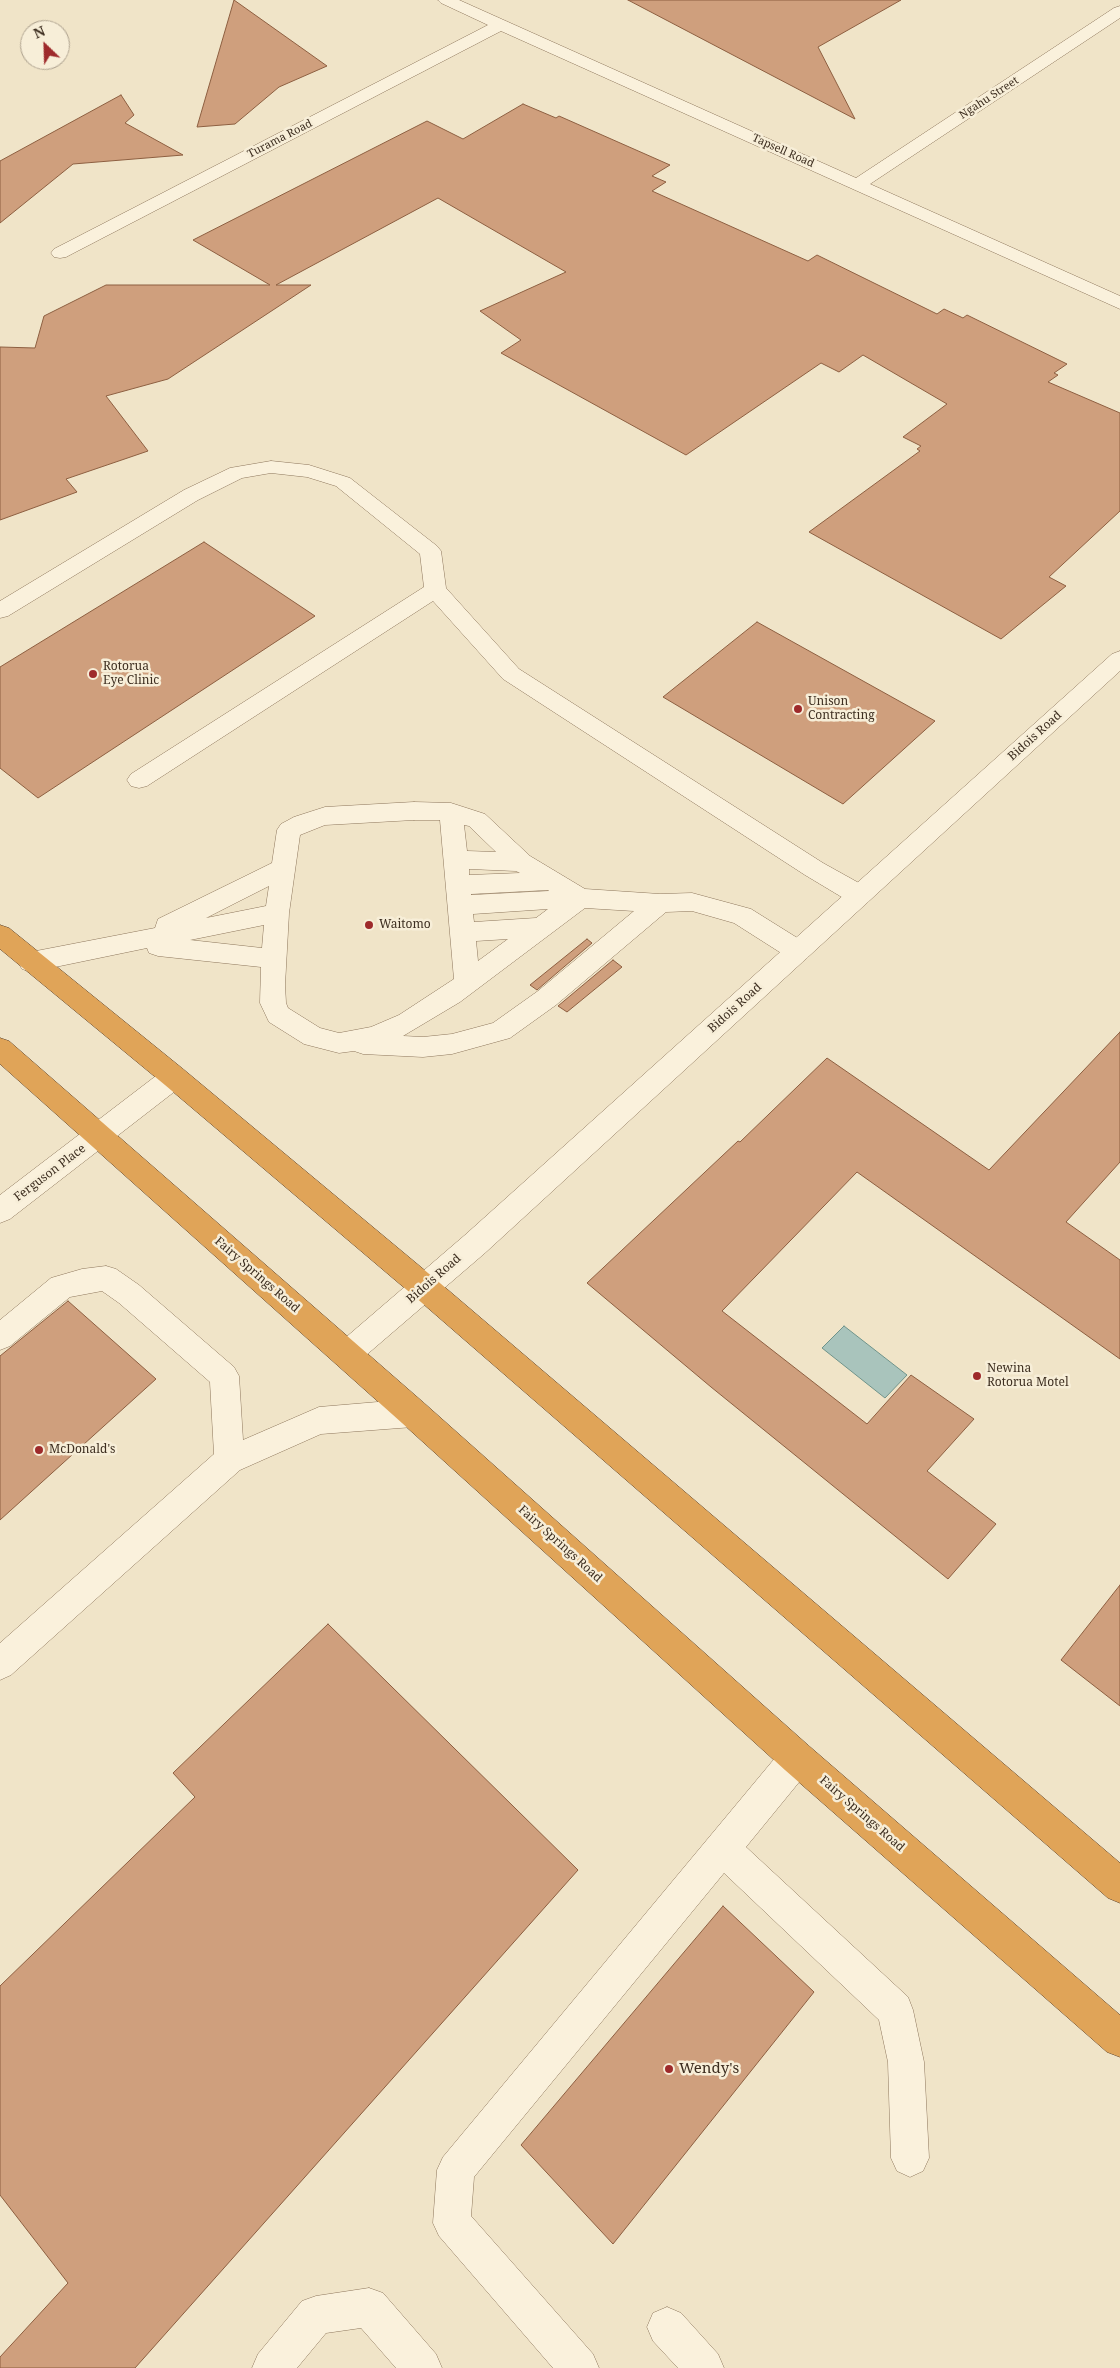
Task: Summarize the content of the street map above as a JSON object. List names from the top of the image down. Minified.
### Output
{"streets":{"highway":["Fairy Springs Road"],"street":["Ngahu Street","Turama Road","Tapsell Road","Bidois Road","Ferguson Place"]},"crossings":[["Ngahu Street","Tapsell Road"],["Turama Road","Tapsell Road"],["Bidois Road","Fairy Springs Road"],["Ferguson Place","Fairy Springs Road"]],"places":["Rotorua Eye Clinic","Unison Contracting","Waitomo","Newina Rotorua Motel","McDonald's","Wendy's"],"north":"top left"}
